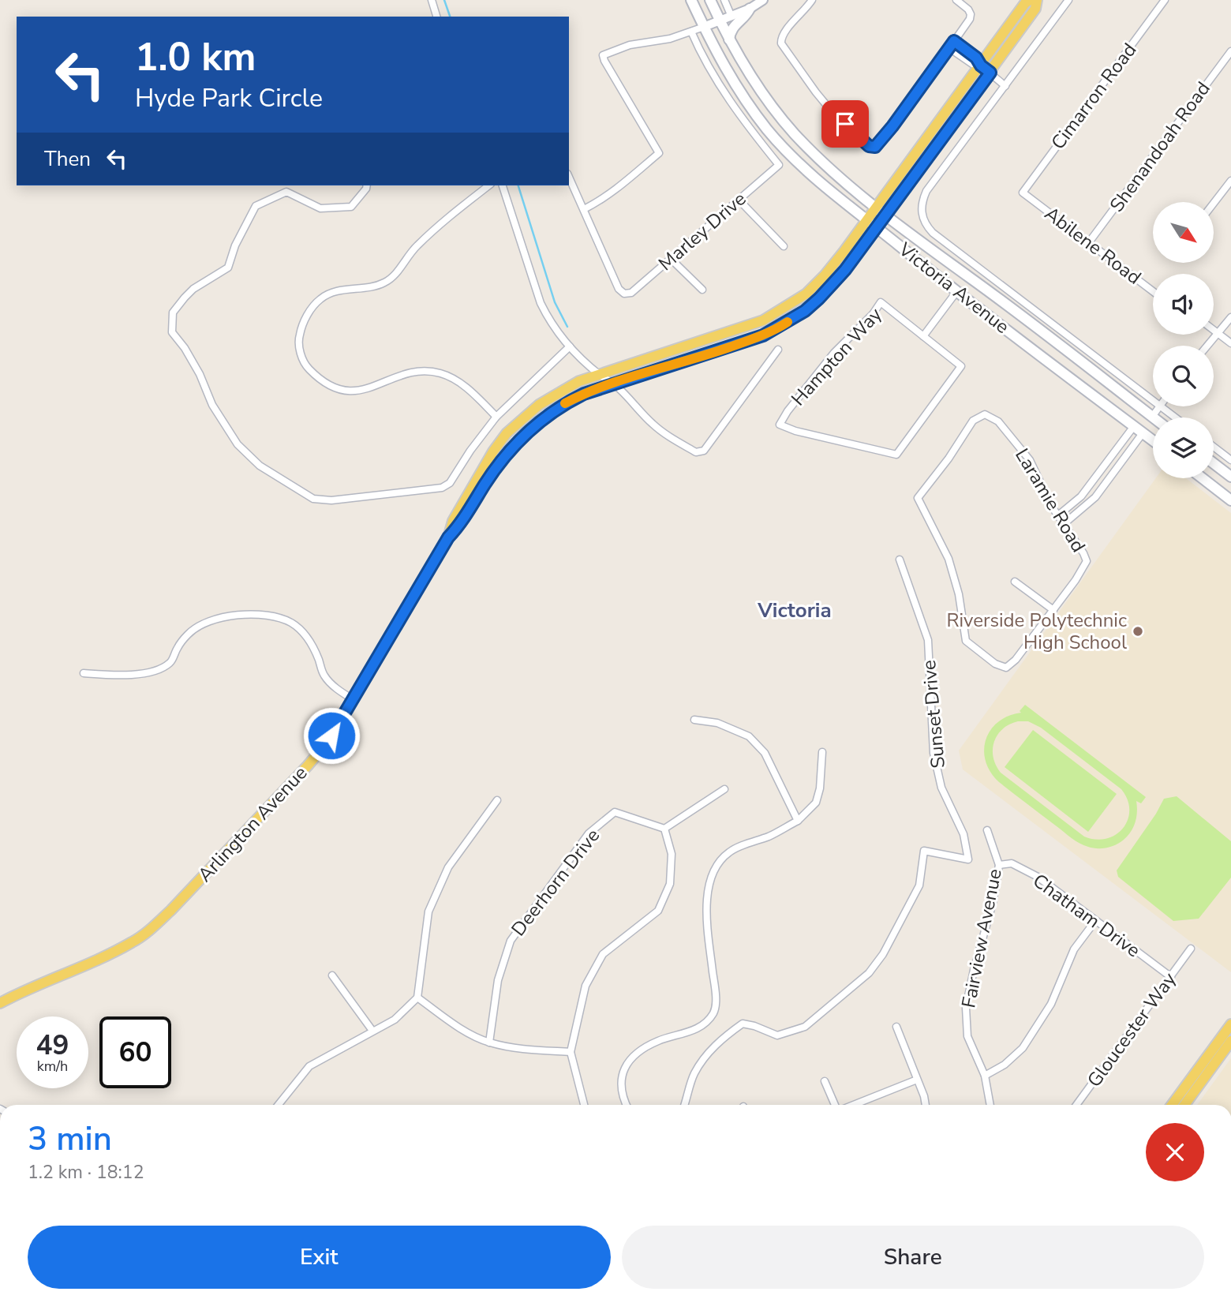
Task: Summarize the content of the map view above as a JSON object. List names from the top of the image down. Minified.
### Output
{"streets":{"main road":["Victoria Avenue","Arlington Avenue"],"street":["Cimarron Road","Shenandoah Road","Marley Drive","Abilene Road","Hampton Way","Laramie Road","Sunset Drive","Deerhorn Drive","Chatham Drive","Fairview Avenue","Gloucester Way"]},"crossings":[["Cimarron Road","Abilene Road"],["Shenandoah Road","Abilene Road"],["Victoria Avenue","Arlington Avenue"],["Chatham Drive","Fairview Avenue"],["Chatham Drive","Gloucester Way"]],"districts":["Victoria"],"places":["Riverside Polytechnic High School"],"north":"bottom right","page":{"turn":["1.0 km","Hyde Park Circle"],"then":"Then","speed":"49 km/h","limit":"60","heading":["3 min","1.2 km · 18:12"],"buttons":["Exit","Share"]}}
